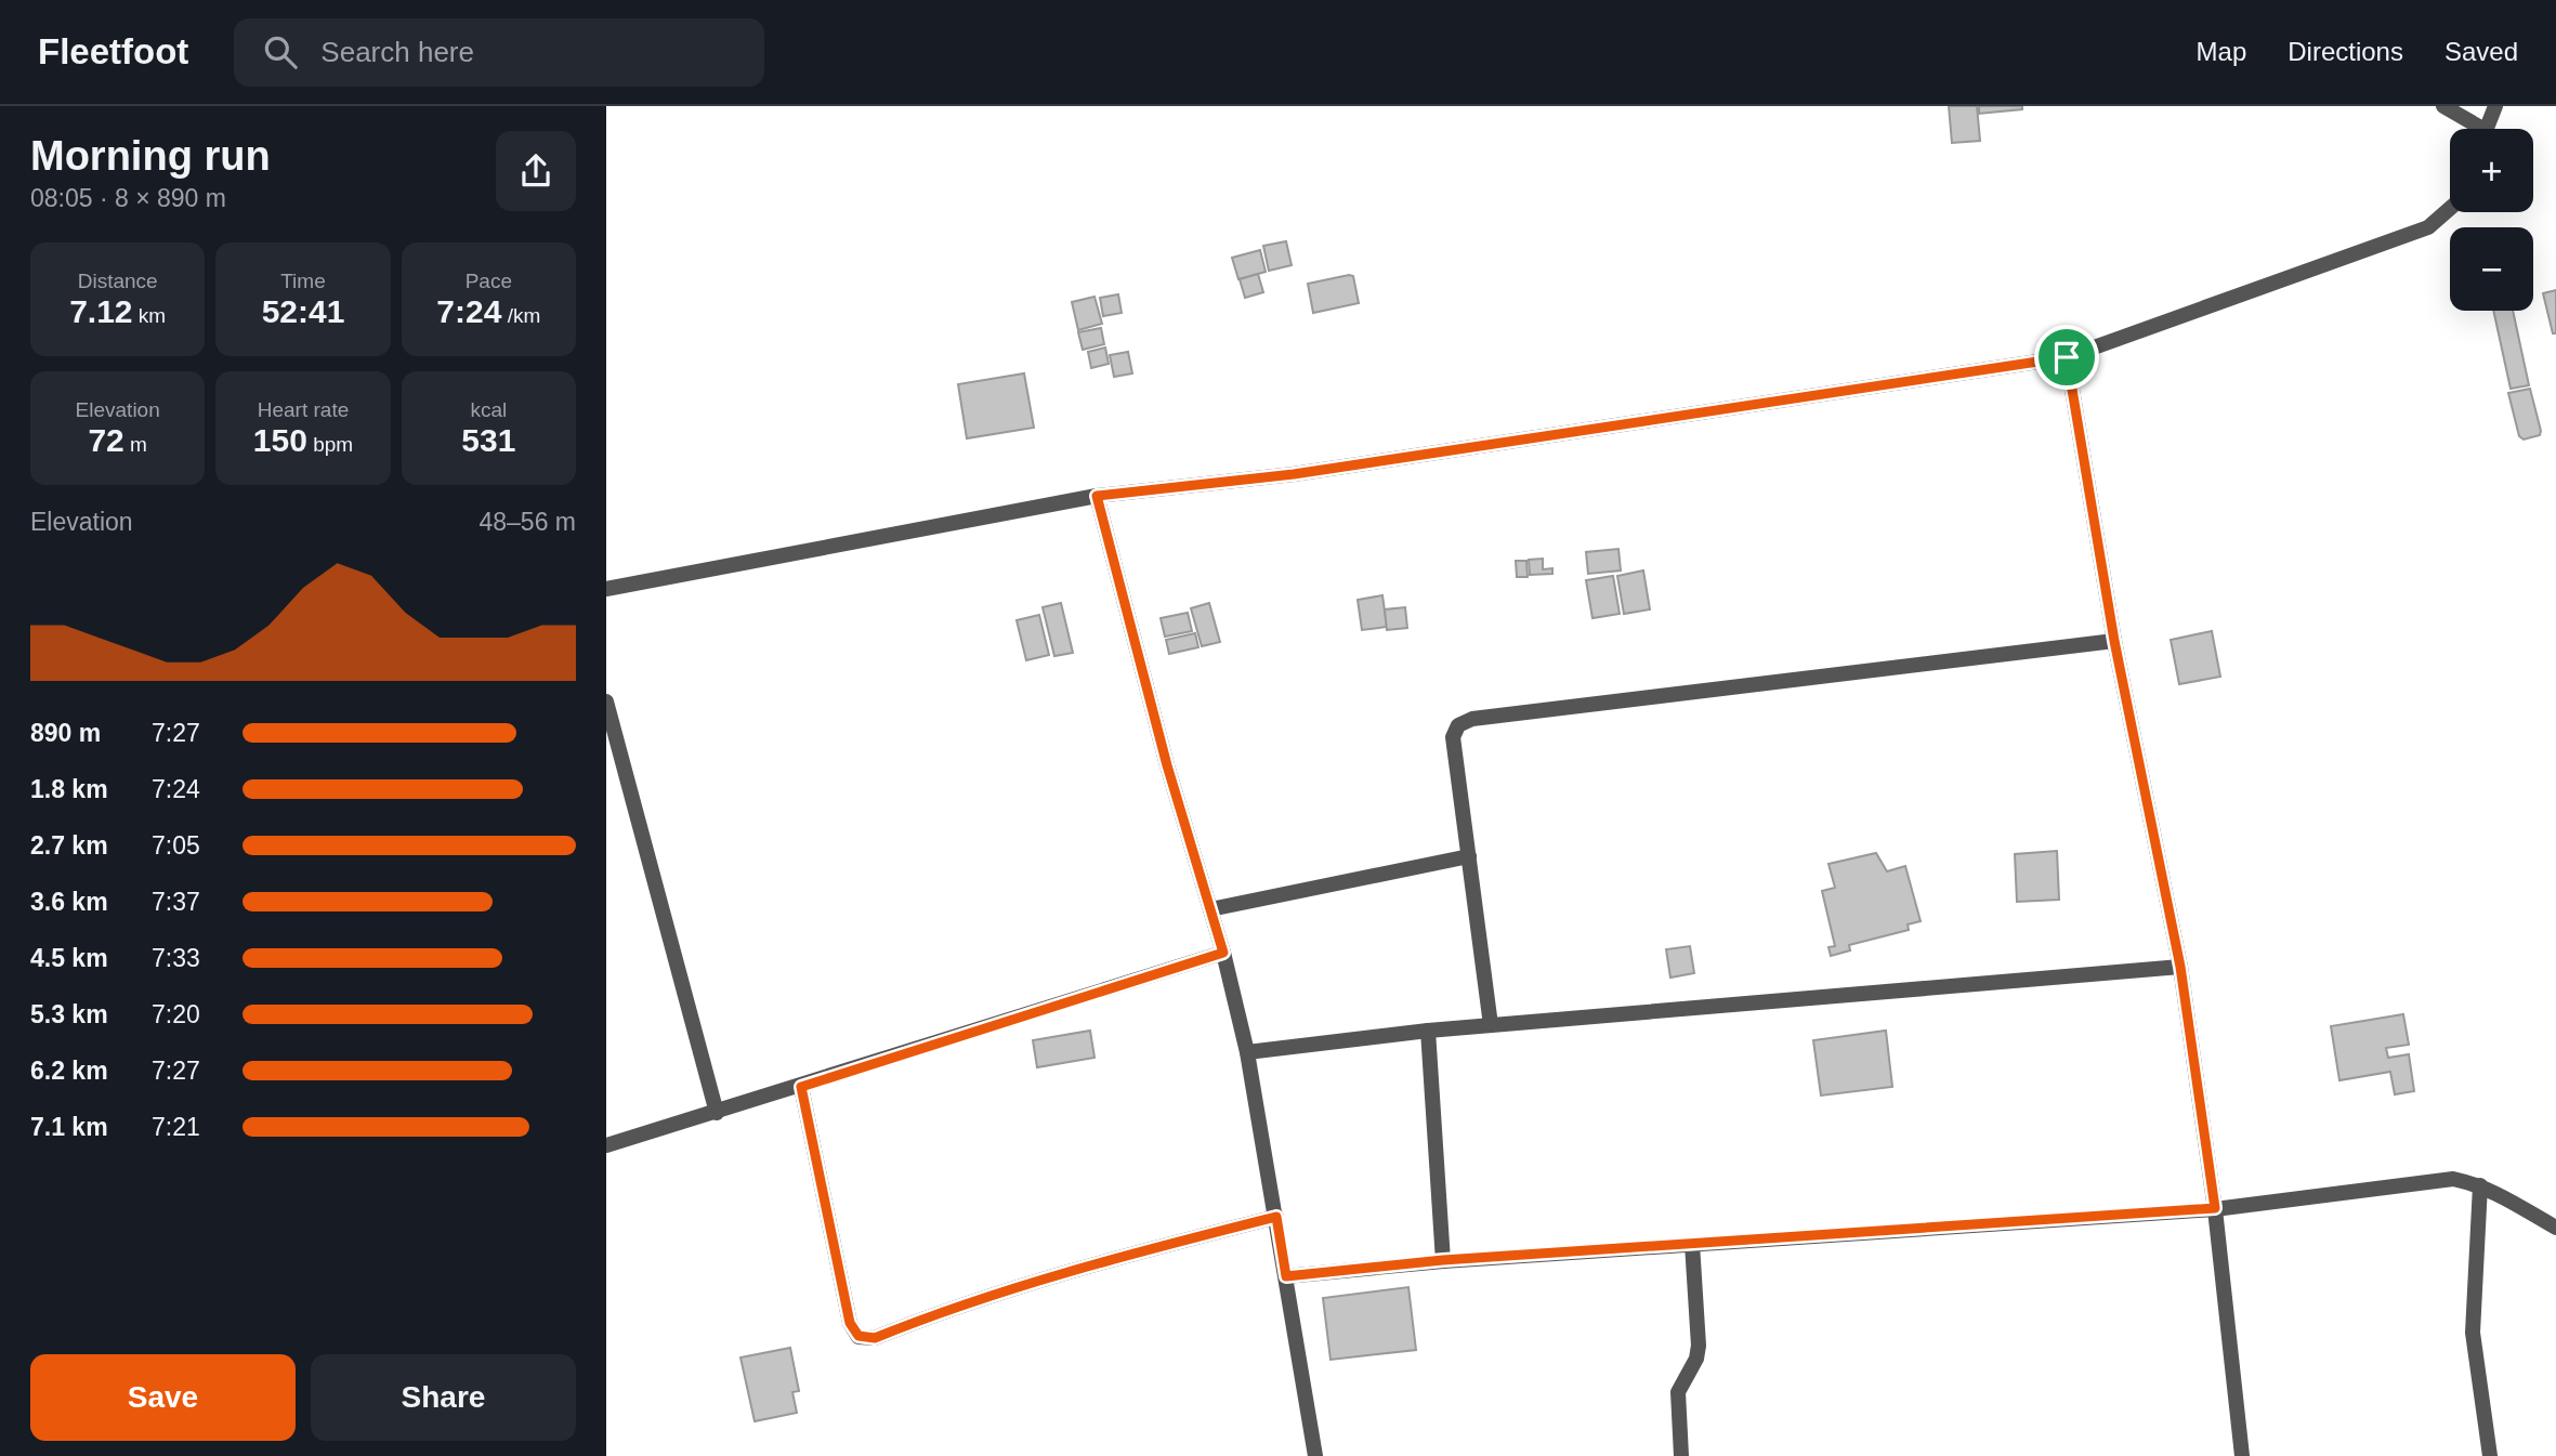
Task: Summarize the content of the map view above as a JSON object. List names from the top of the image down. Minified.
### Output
{"page":{"header":"Fleetfoot","search":"Search here","nav":["Map","Directions","Saved"],"heading":["Morning run","08:05 · 8 × 890 m"],"map_buttons":["+","−"],"stats":[["Distance","7.12 km"],["Time","52:41"],["Pace","7:24 /km"],["Elevation","72 m"],["Heart rate","150 bpm"],["kcal","531"]],"chart":["Elevation","48–56 m"],"list":[{"name":"890 m","note":"7:27"},{"name":"1.8 km","note":"7:24"},{"name":"2.7 km","note":"7:05"},{"name":"3.6 km","note":"7:37"},{"name":"4.5 km","note":"7:33"},{"name":"5.3 km","note":"7:20"},{"name":"6.2 km","note":"7:27"},{"name":"7.1 km","note":"7:21"}],"buttons":["Save","Share"]}}
